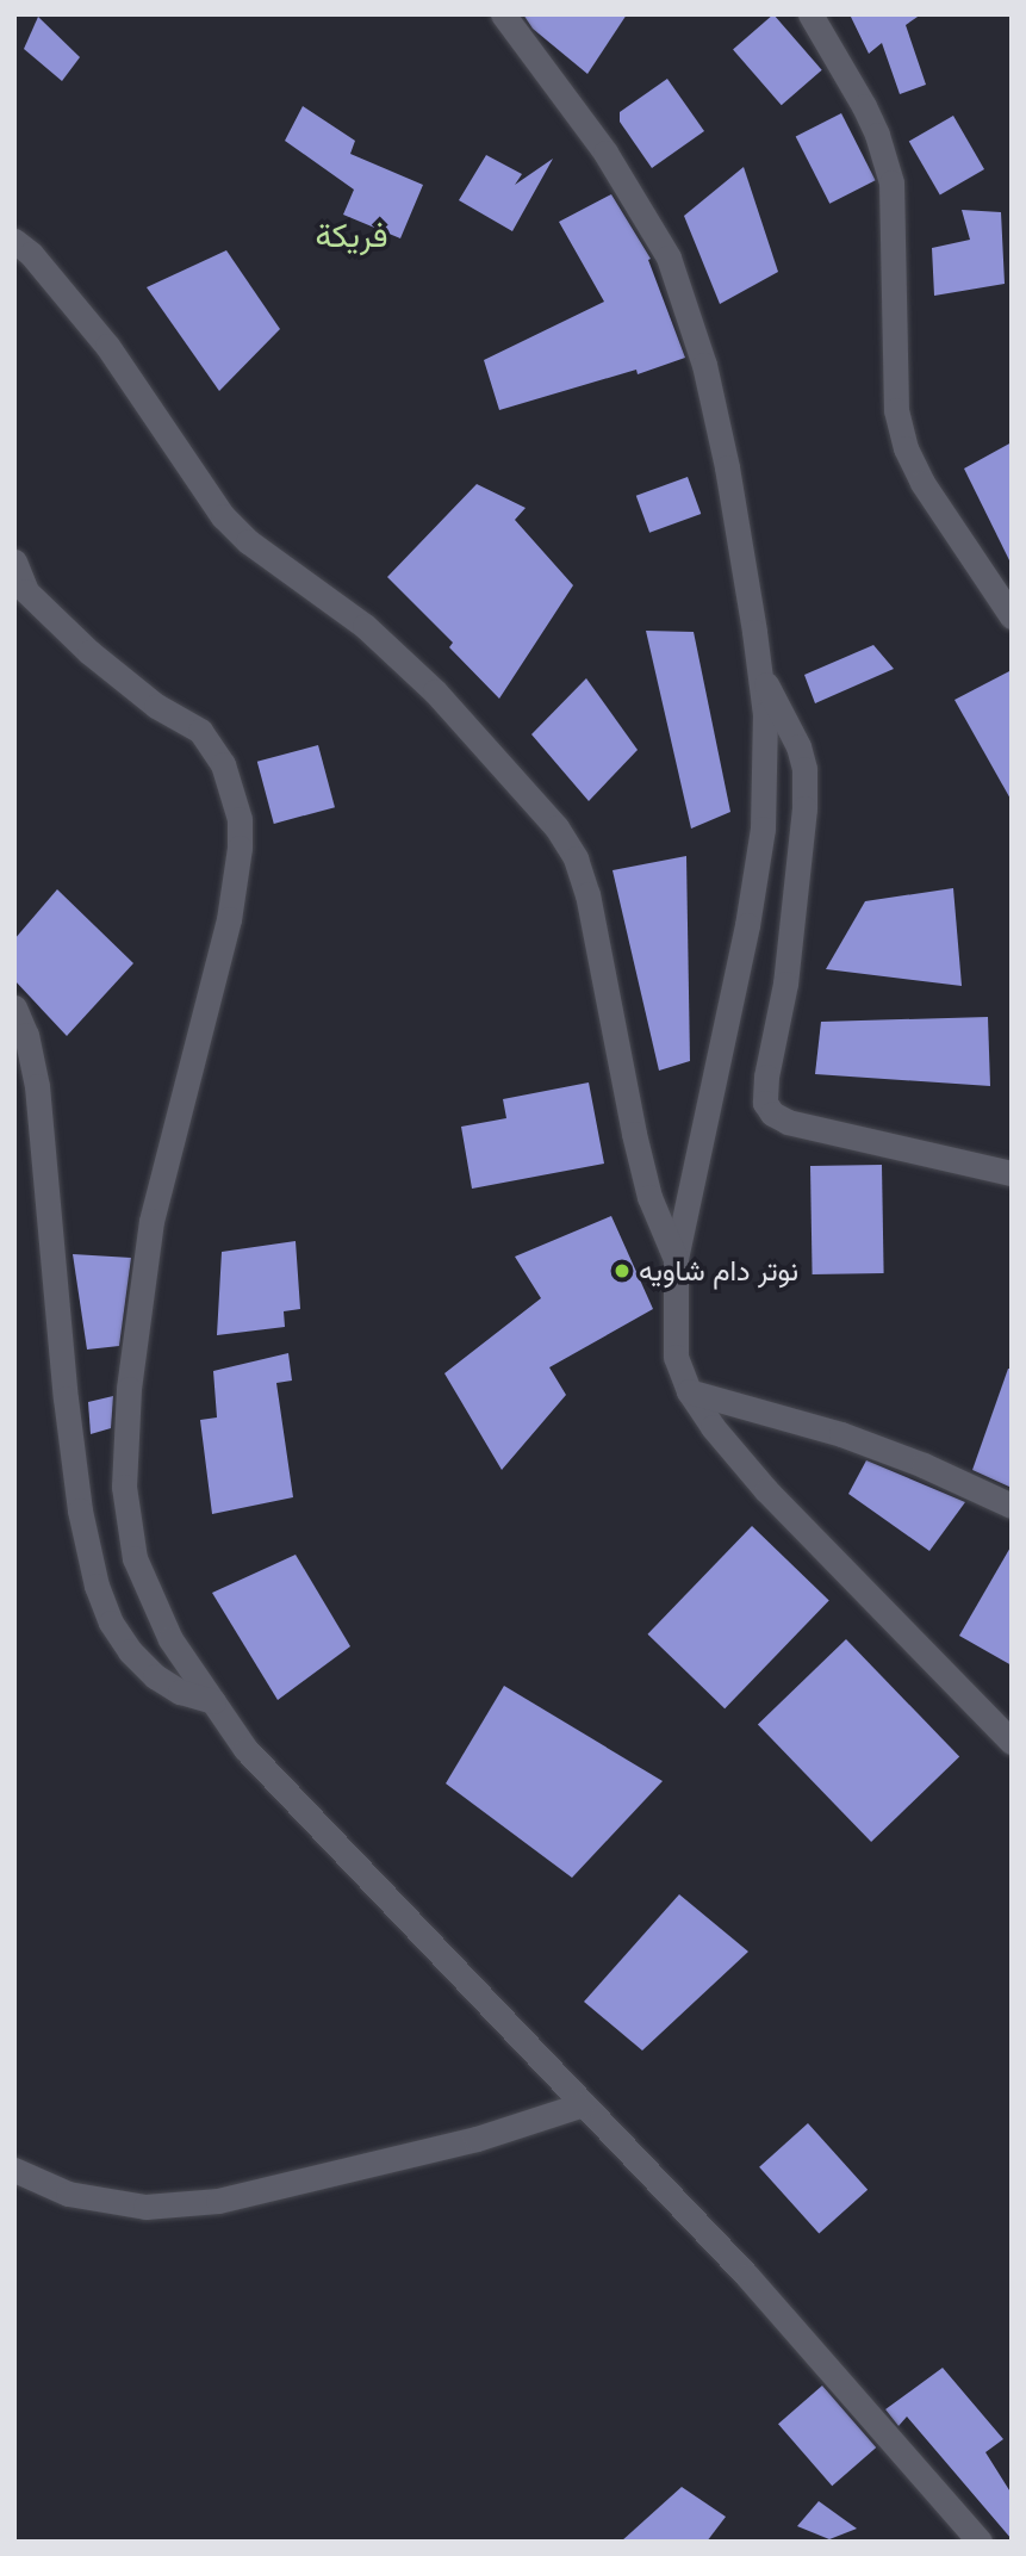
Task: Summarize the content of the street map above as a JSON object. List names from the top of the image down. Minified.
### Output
{"districts":["فريكة"],"places":["نوتر دام شاويه"]}
